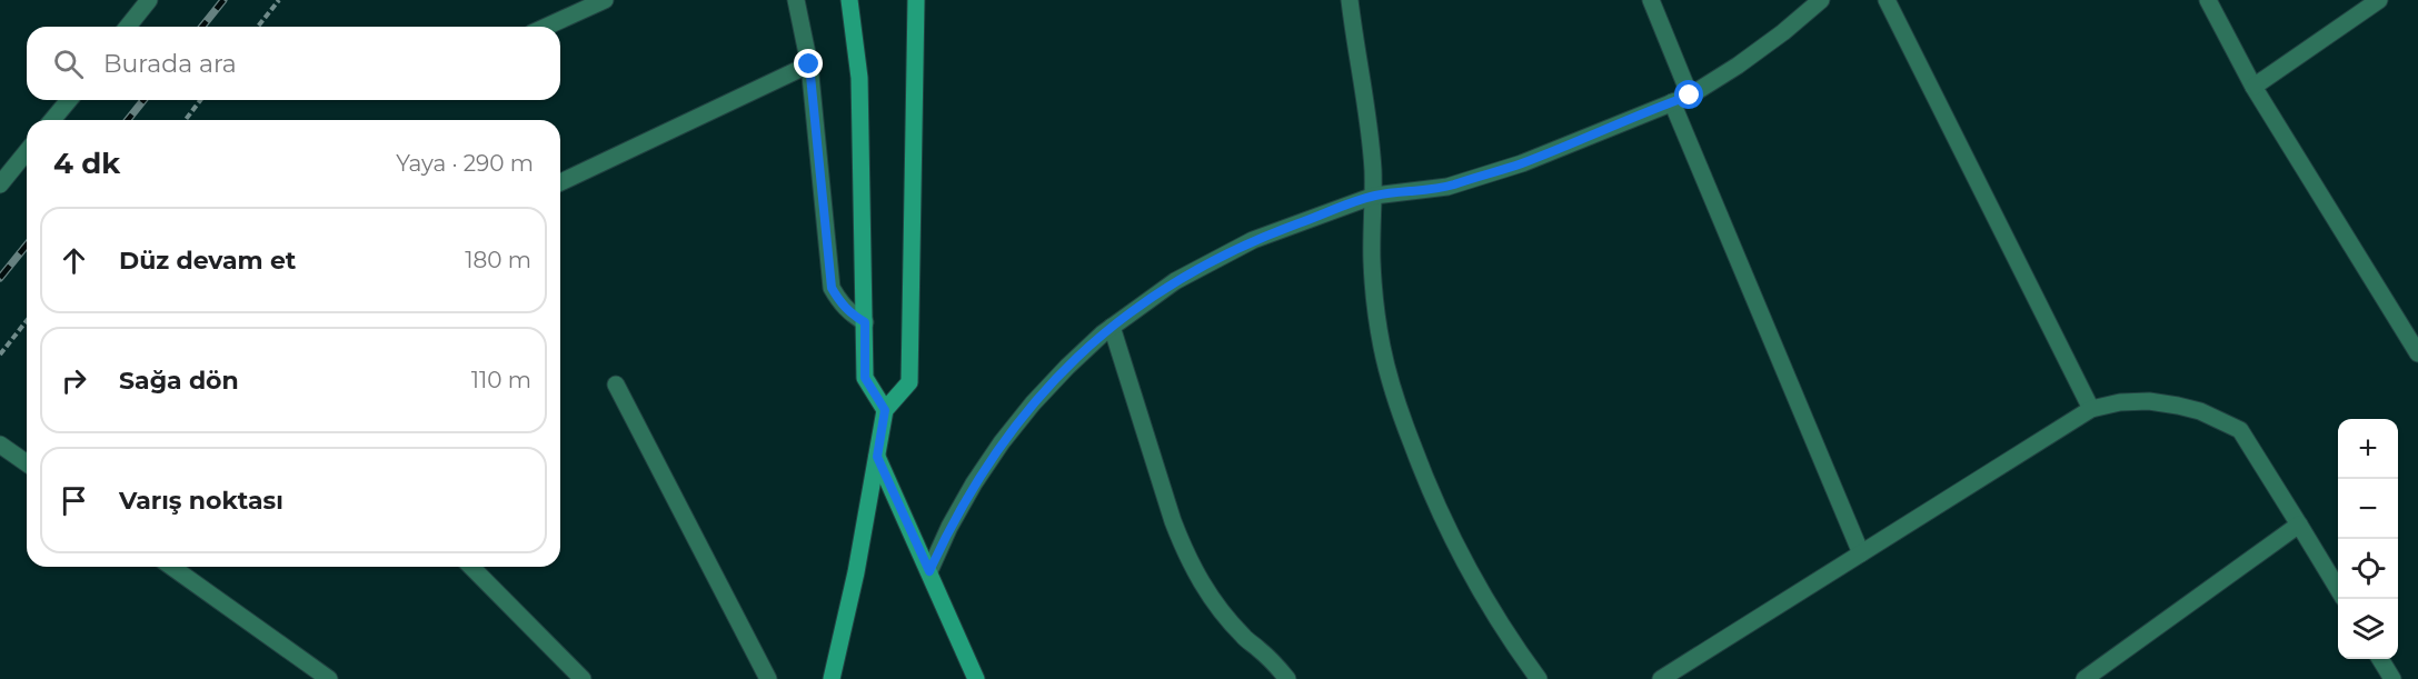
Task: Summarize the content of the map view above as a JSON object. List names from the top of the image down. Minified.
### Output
{"page":{"search":"Burada ara","heading":["4 dk","Yaya · 290 m"],"list":[["Düz devam et","180 m"],["Sağa dön","110 m"],"Varış noktası"],"map_buttons":["+","−"]}}
